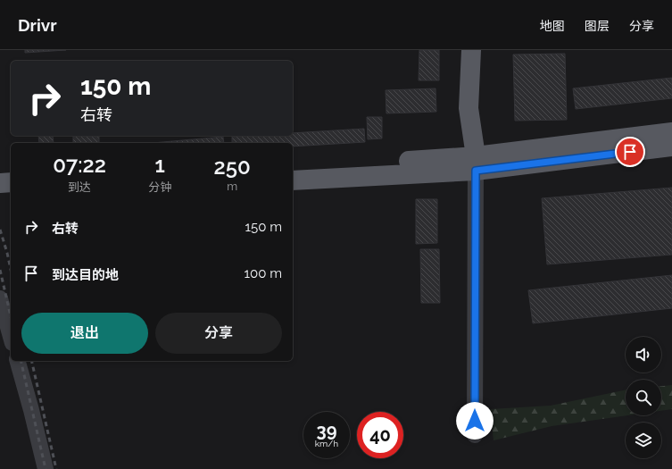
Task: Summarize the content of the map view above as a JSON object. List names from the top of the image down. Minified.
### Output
{"page":{"header":"Drivr","nav":["地图","图层","分享"],"turn":["150 m","右转"],"eta":["07:22","到达","1","分钟","250","m"],"list":[{"name":"右转","value":"150 m"},{"name":"到达目的地","value":"100 m"}],"buttons":["退出","分享"],"speed":"39 km/h","limit":"40"}}
